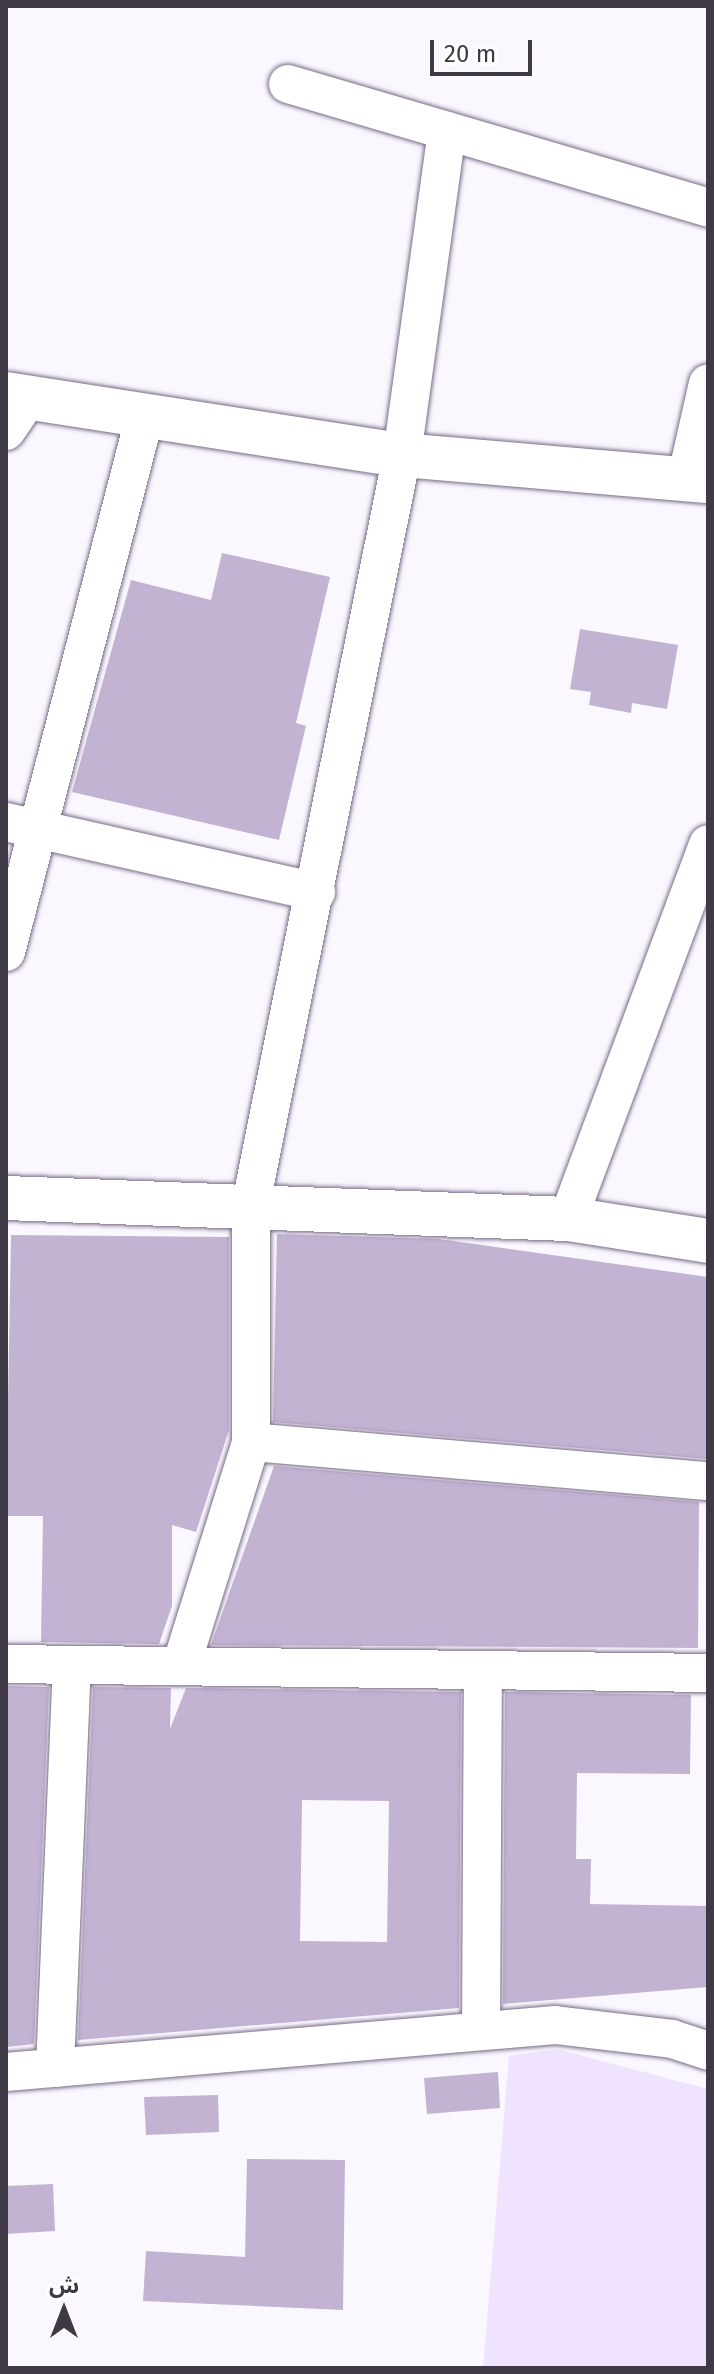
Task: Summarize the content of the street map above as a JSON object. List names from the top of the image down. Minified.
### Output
{"scale_bar":"20 m","north":"top"}
